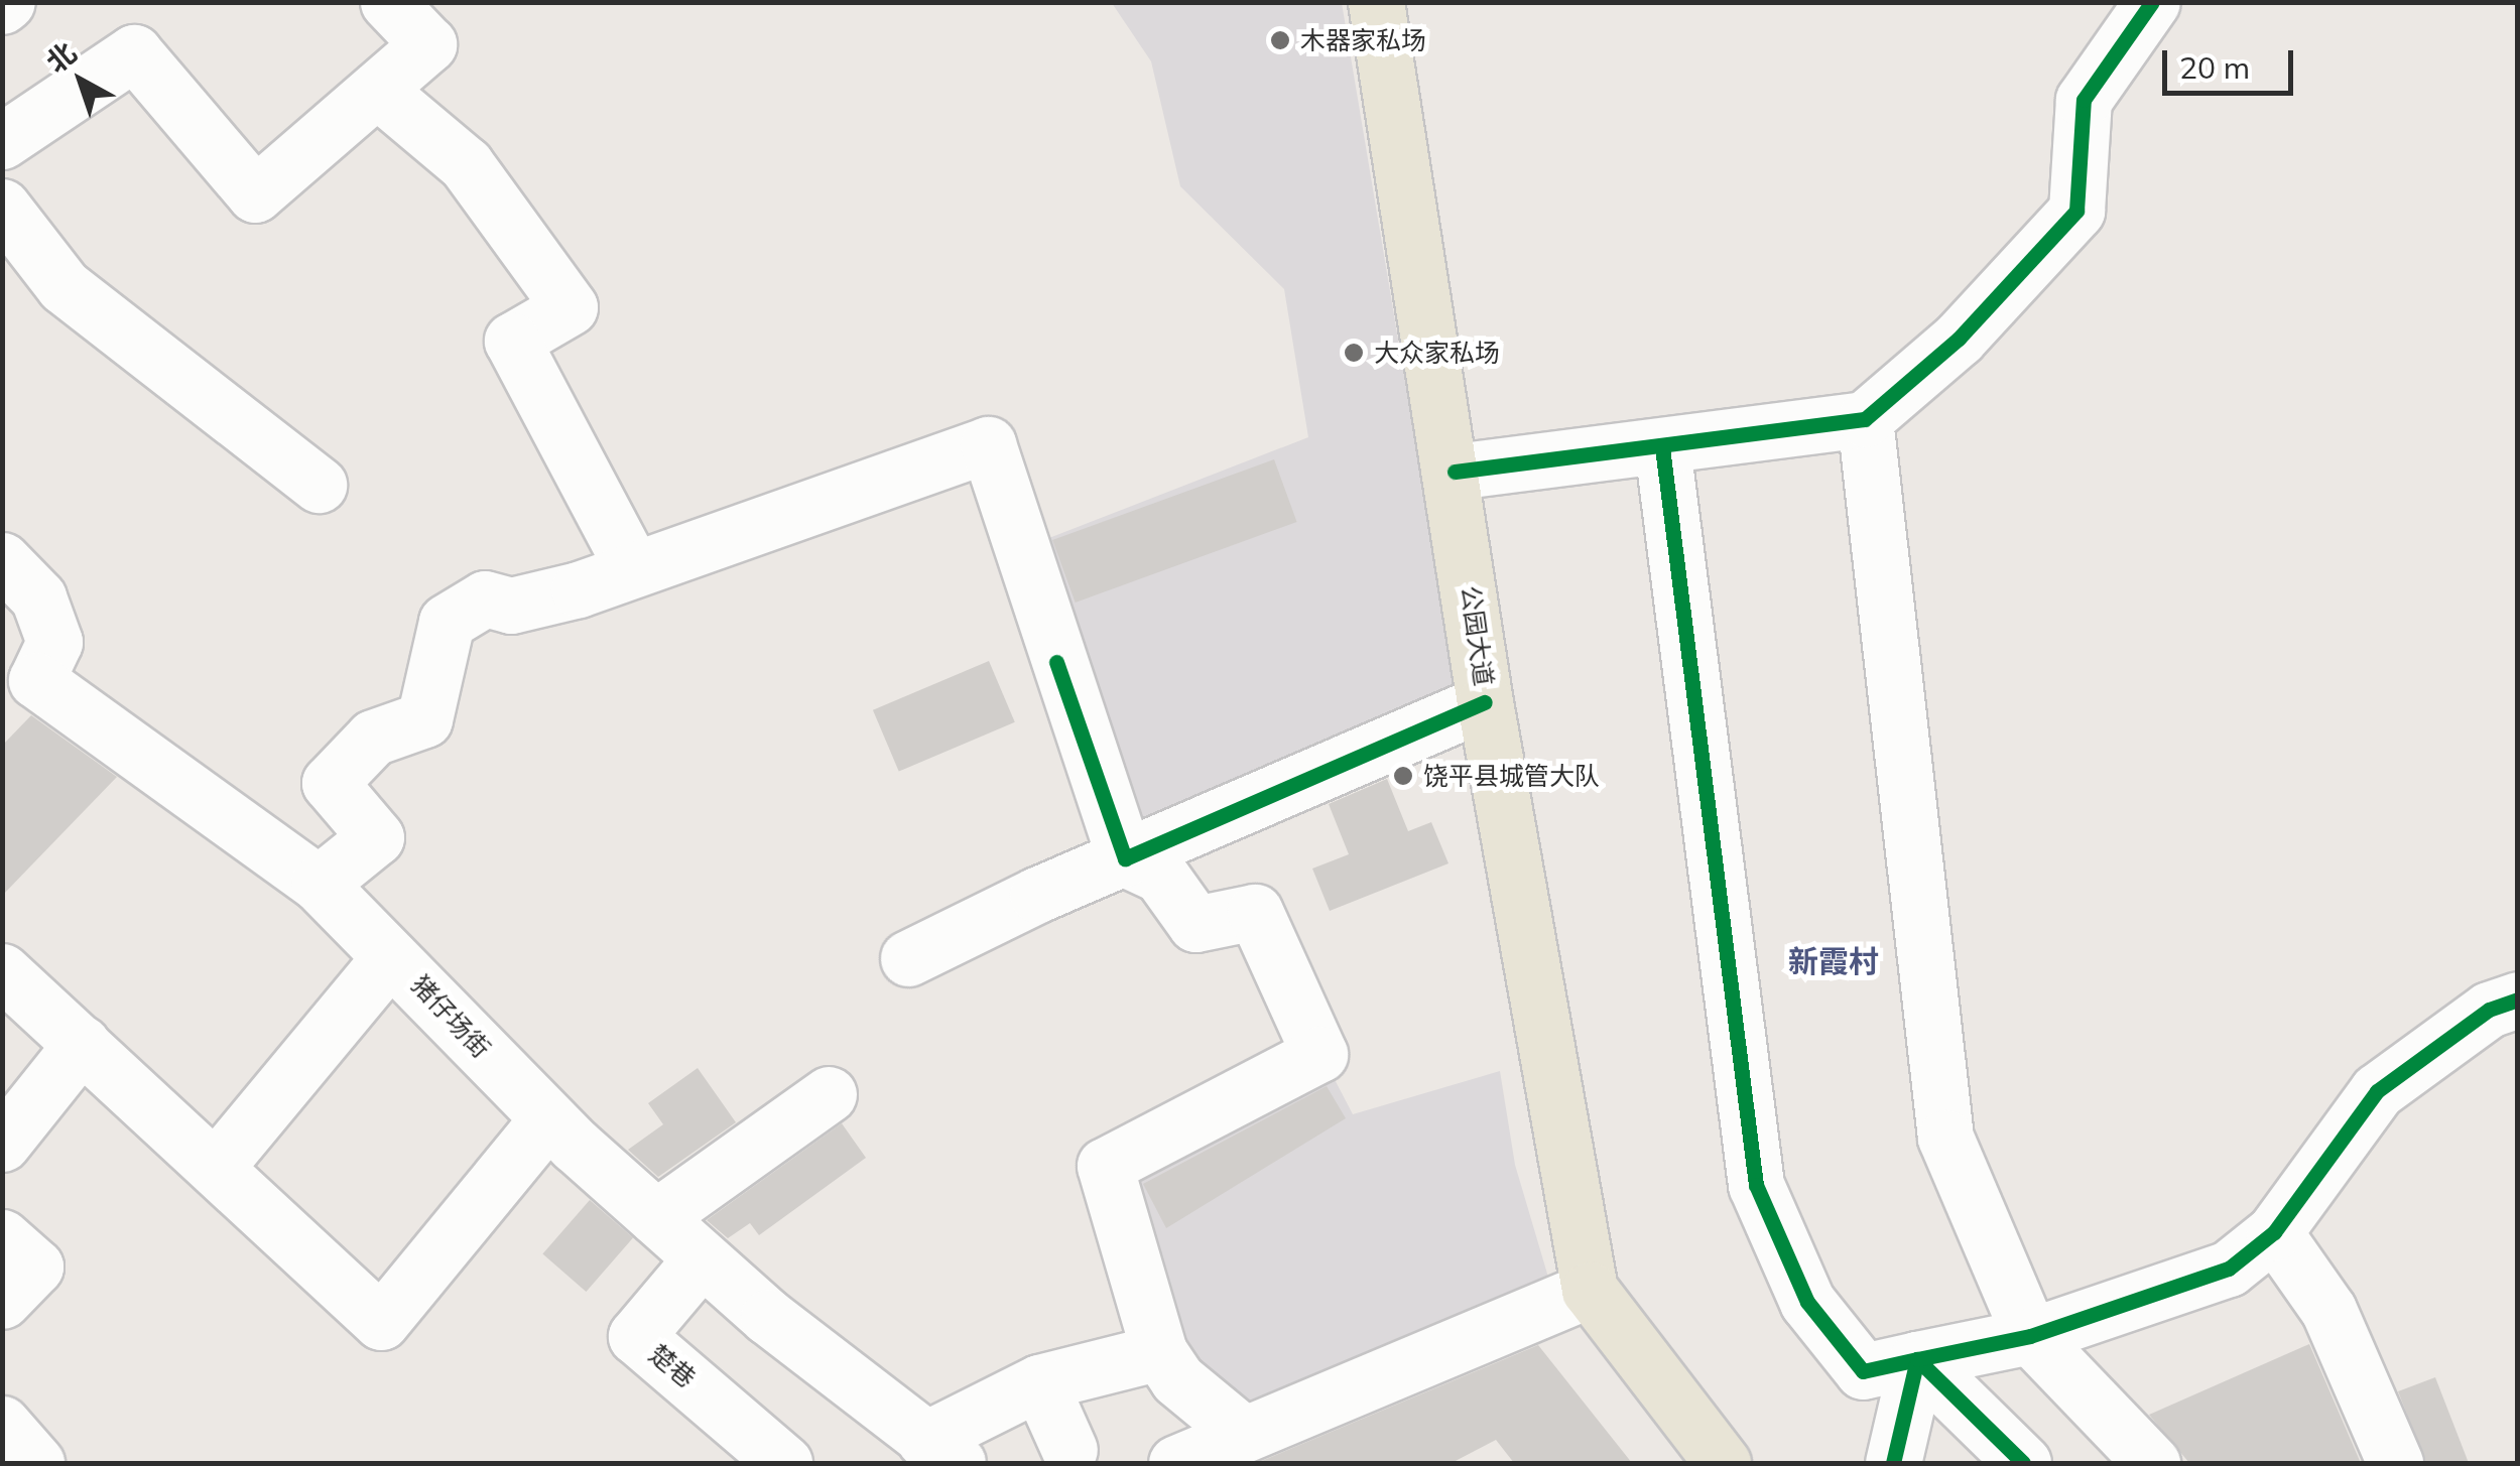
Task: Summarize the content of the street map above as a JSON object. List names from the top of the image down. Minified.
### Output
{"streets":{"main road":["公园大道"],"street":["猪仔场街","楚巷"]},"crossings":[["猪仔场街","楚巷"]],"districts":["新霞村"],"places":["木器家私场","大众家私场","饶平县城管大队"],"scale_bar":"20 m","north":"top left"}
